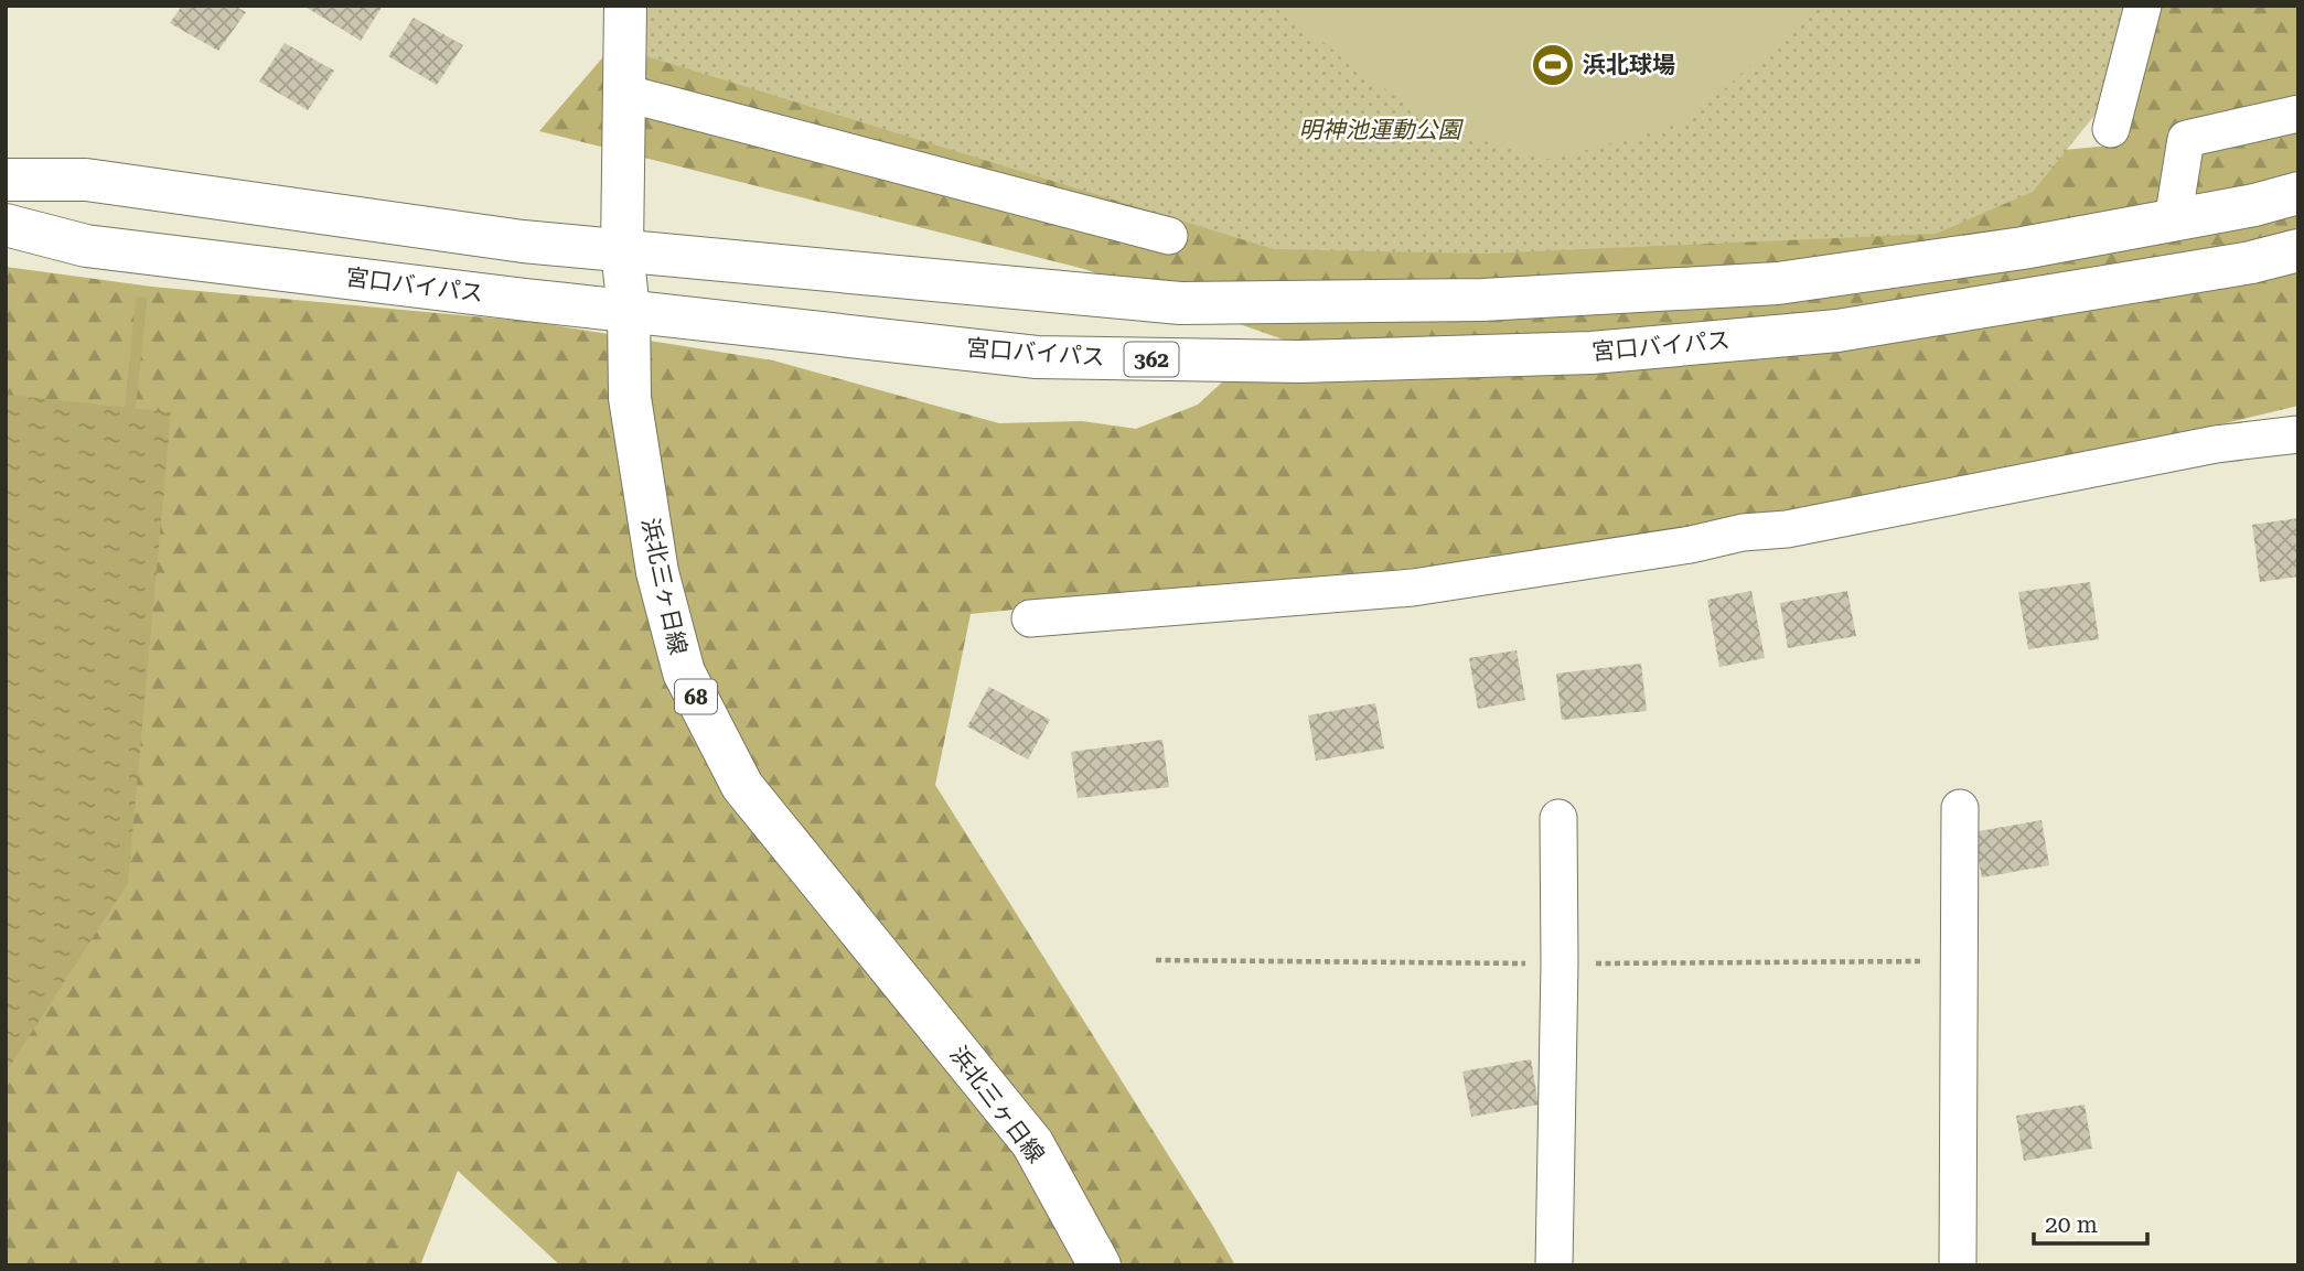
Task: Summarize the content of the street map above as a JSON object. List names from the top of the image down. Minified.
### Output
{"streets":{"main road":["宮口バイパス","362","浜北三ヶ日線","68"]},"crossings":[["宮口バイパス","浜北三ヶ日線"]],"parks":["明神池運動公園"],"places":{"sports":["浜北球場"]},"scale_bar":"20 m"}
